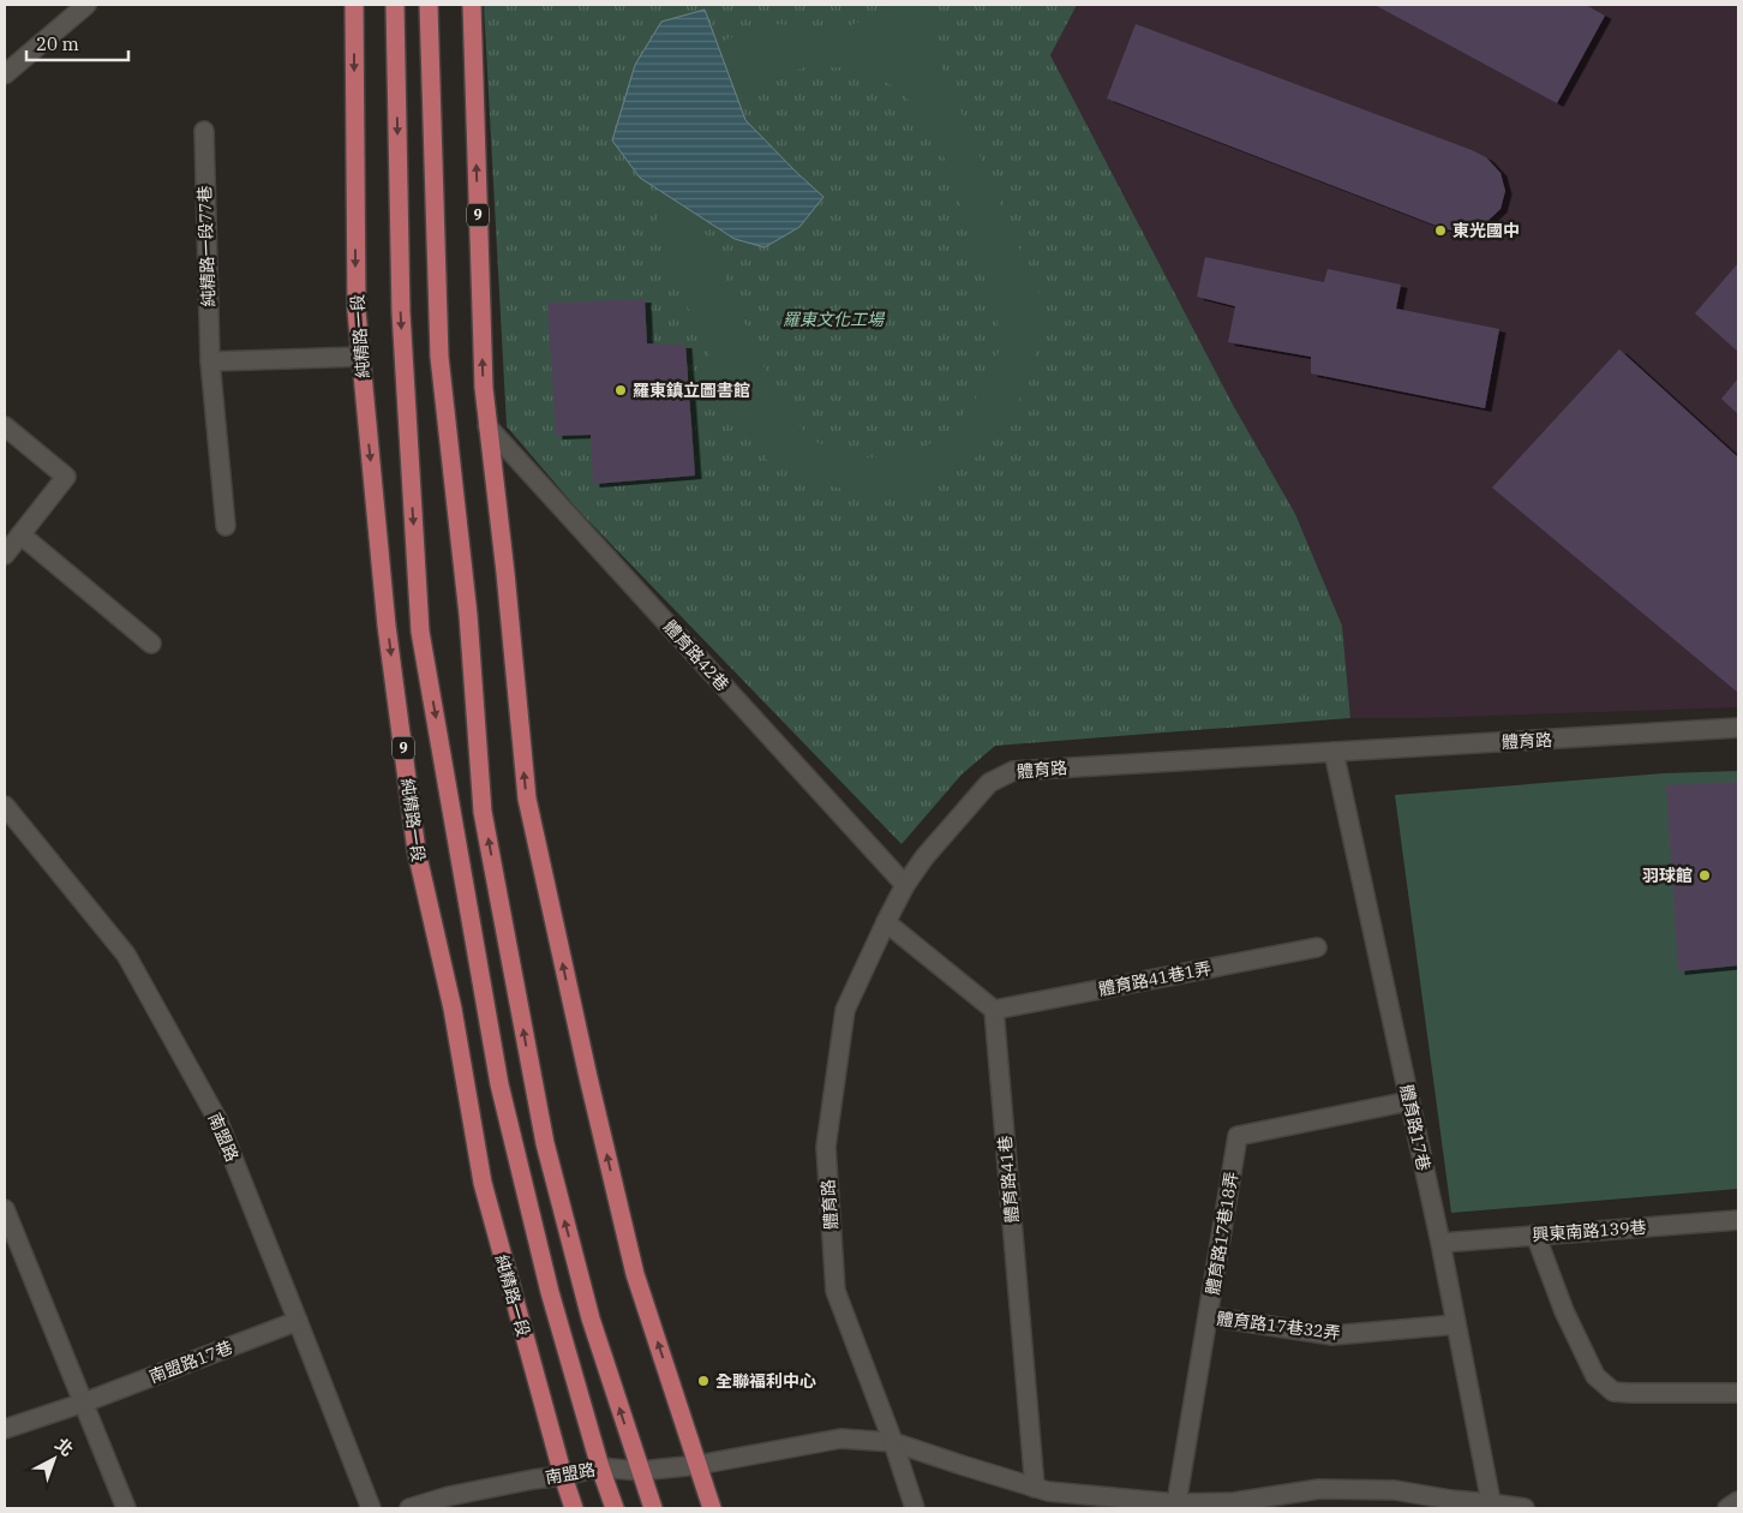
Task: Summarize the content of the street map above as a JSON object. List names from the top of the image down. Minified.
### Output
{"streets":{"main road":["9","純精路一段"],"street":["純精路一段77巷","體育路42巷","體育路","體育路41巷1弄","體育路17巷","南盟路","體育路41巷","興東南路139巷","體育路17巷18弄","體育路17巷32弄","南盟路17巷"]},"crossings":[["9","純精路一段"],["9","體育路42巷"],["9","南盟路"],["純精路一段","南盟路"],["體育路42巷","體育路"],["體育路","體育路17巷"],["體育路","南盟路"],["體育路41巷1弄","體育路41巷"],["體育路17巷","南盟路"],["體育路17巷","興東南路139巷"],["體育路17巷","體育路17巷18弄"],["體育路17巷","體育路17巷32弄"],["南盟路","體育路41巷"],["南盟路","體育路17巷18弄"],["南盟路","南盟路17巷"],["體育路17巷18弄","體育路17巷32弄"]],"parks":["羅東文化工場"],"places":["東光國中","羅東鎮立圖書館","羽球館","全聯福利中心"],"scale_bar":"20 m","north":"top right"}
